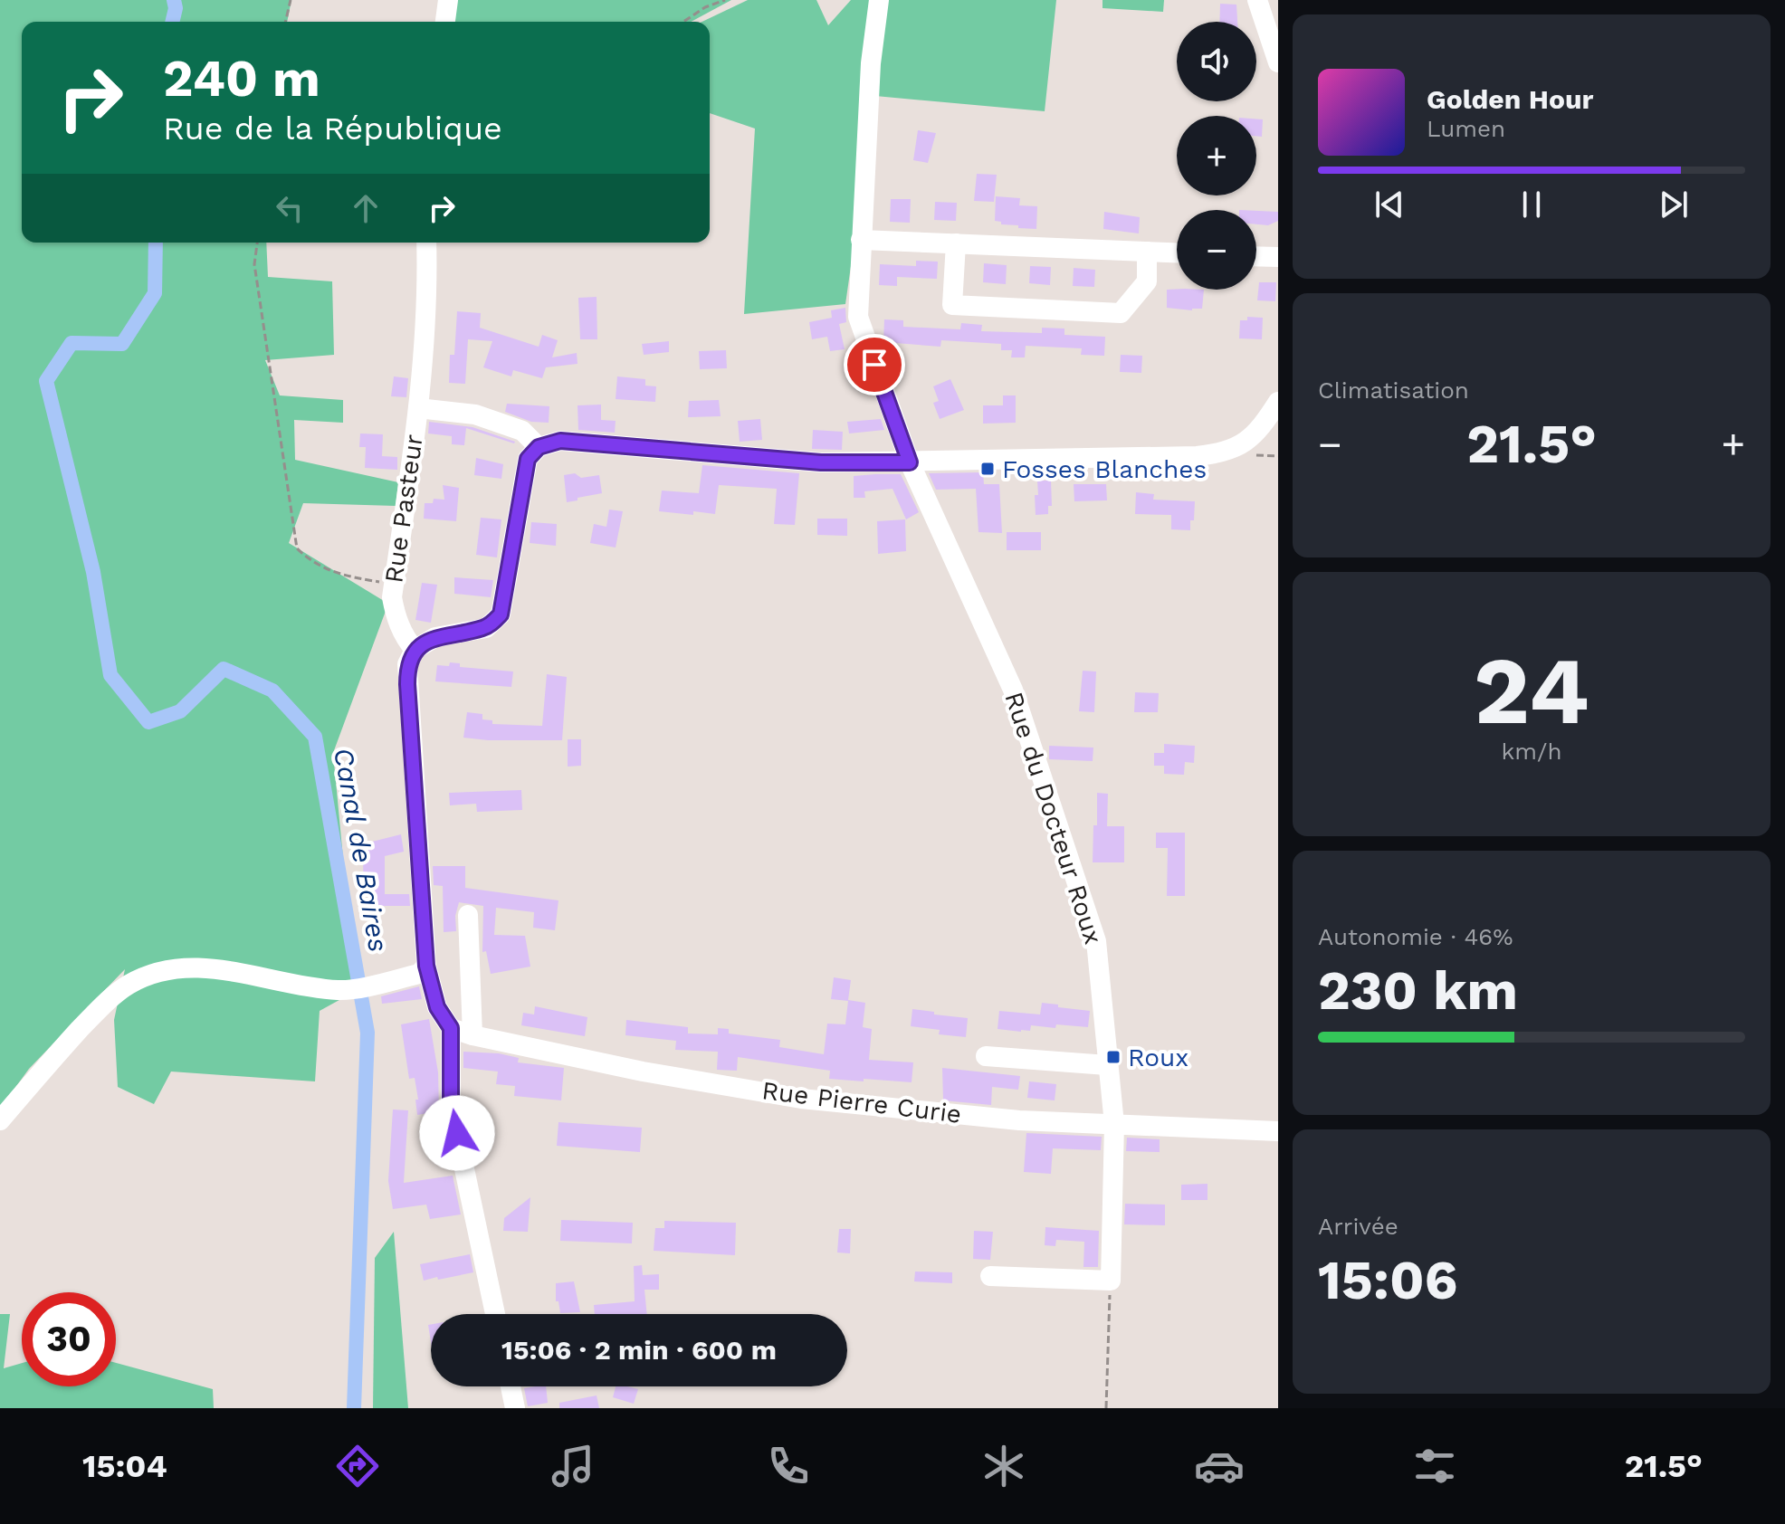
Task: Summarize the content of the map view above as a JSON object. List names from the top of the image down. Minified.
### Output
{"streets":{"street":["Rue Pasteur","Rue du Docteur Roux","Rue Pierre Curie"]},"crossings":[["Rue du Docteur Roux","Rue Pierre Curie"]],"water":["Canal de Baires"],"places":{"transit":["Fosses Blanches","Roux"]},"page":{"map_buttons":["+","−"],"turn":["240 m","Rue de la République"],"song":["Golden Hour","Lumen"],"tile":["Climatisation",["24","km/h"],["Autonomie · 46%","230 km"],["Arrivée","15:06"]],"heat":["−","21.5°","+"],"limit":"30","trip":"15:06 · 2 min · 600 m","tabs":["15:04","21.5°"]}}
